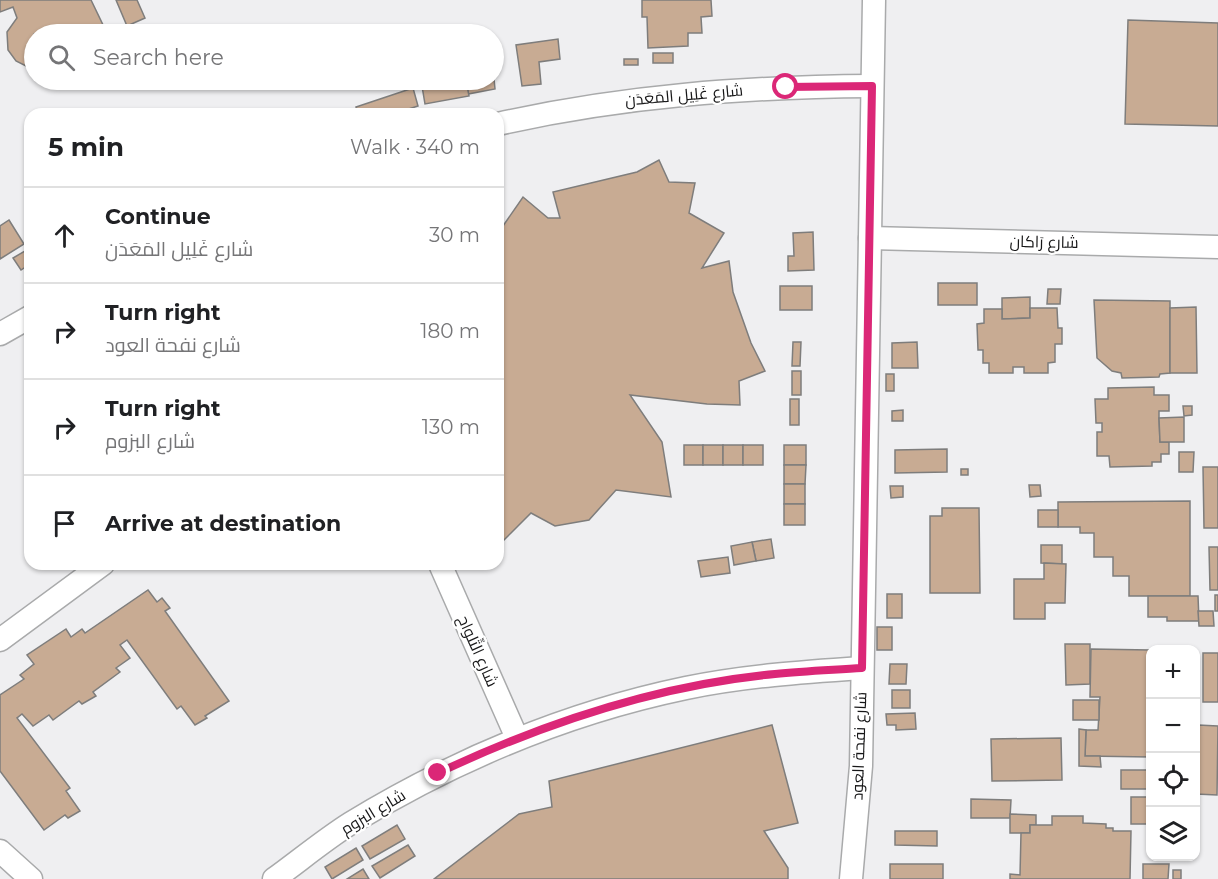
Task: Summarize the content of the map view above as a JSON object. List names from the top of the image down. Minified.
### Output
{"streets":{"street":["شارع غَلِيل المَعَدَن","شارع رَاكان","شارع التِّلواح","شارع نفحة العود","شارع البزوم"]},"crossings":[["شارع غَلِيل المَعَدَن","شارع نفحة العود"],["شارع رَاكان","شارع نفحة العود"],["شارع التِّلواح","شارع البزوم"],["شارع نفحة العود","شارع البزوم"]],"page":{"search":"Search here","heading":["5 min","Walk · 340 m"],"list":[["Continue","شارع غَلِيل المَعَدَن","30 m"],["Turn right","شارع نفحة العود","180 m"],["Turn right","شارع البزوم","130 m"],"Arrive at destination"],"map_buttons":["+","−"]}}
